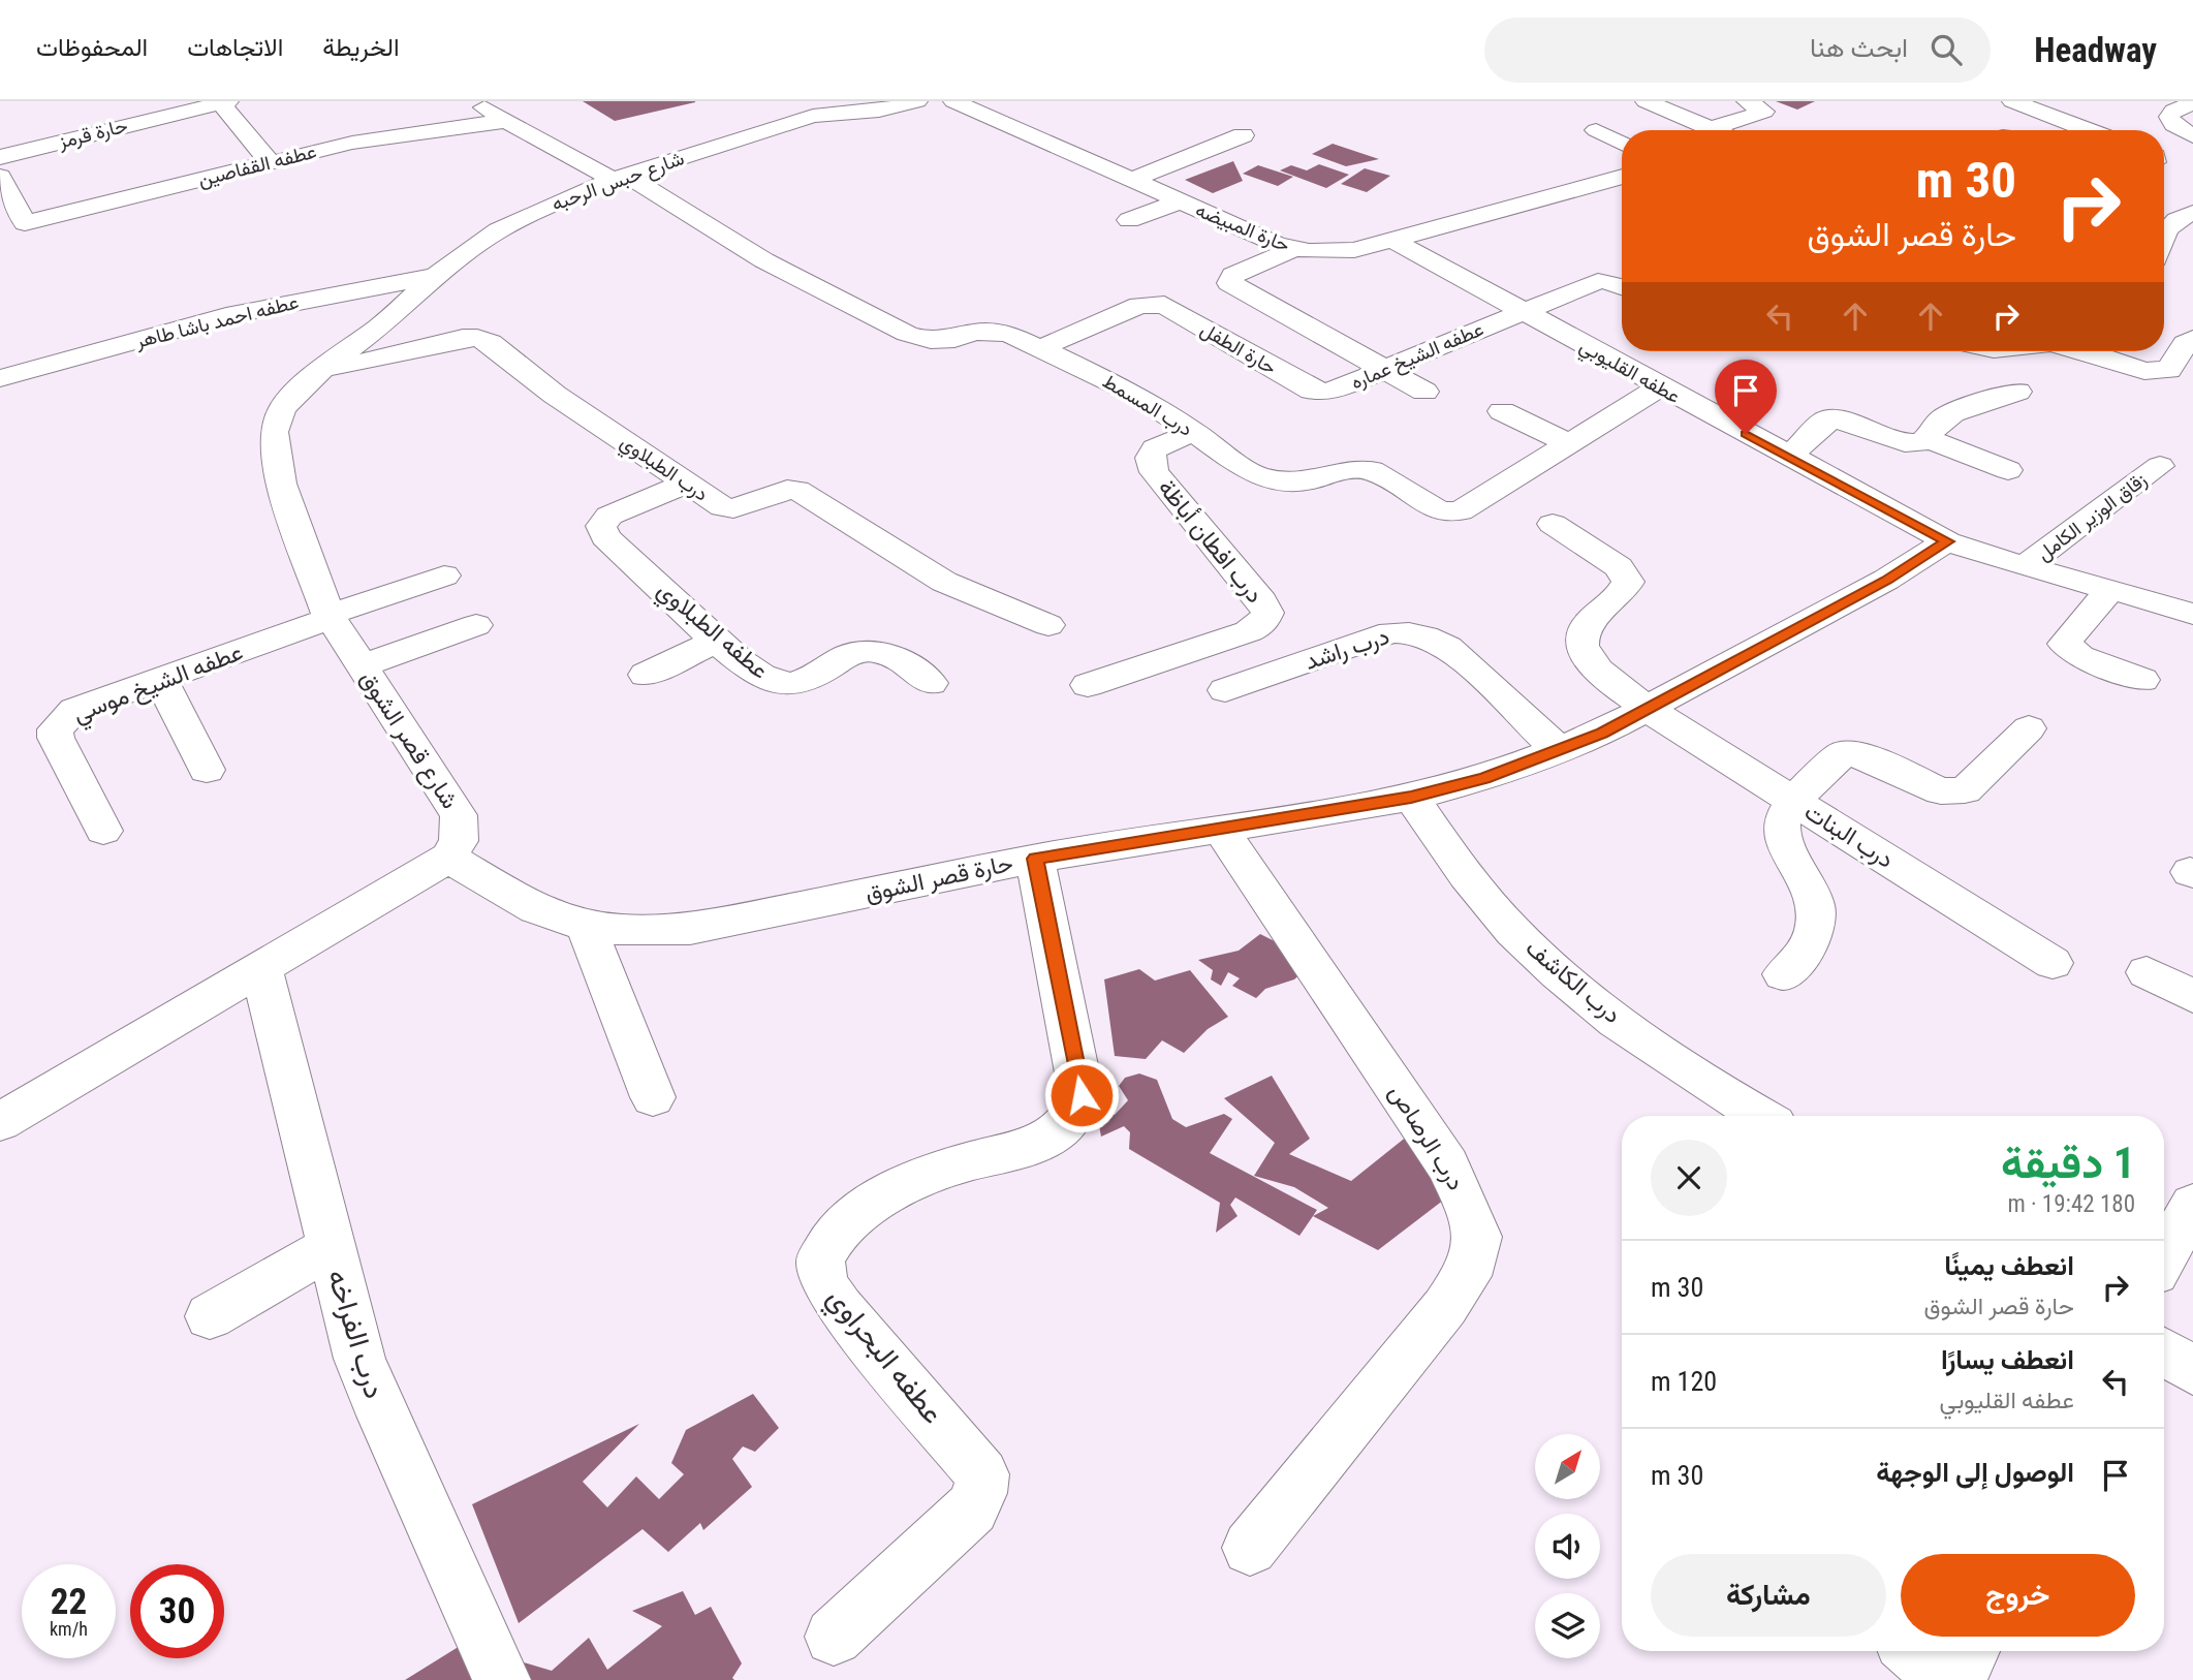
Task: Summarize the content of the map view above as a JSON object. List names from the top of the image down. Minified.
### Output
{"streets":{"street":["حارة قرمز","عطفه القفاصين","شارع حبس الرحبه","حارة المبيضه","عطفه احمد باشا طاهر","حارة الطفل","عطفه الشيخ عماره","عطفه القليوبي","درب المسمط","درب الطبلاوي","زقاق الوزير الكامل","درب افطان أباظة","عطفه الطبلاوي","درب راشد","عطفه الشيخ موسي","شارع قصر الشوق","درب البنات","حارة قصر الشوق","درب الكاشف","درب الرصاص","درب الفراخه","عطفه البحراوي"]},"crossings":[["عطفه القفاصين","درب المسمط"],["شارع حبس الرحبه","عطفه احمد باشا طاهر"],["شارع حبس الرحبه","درب المسمط"],["شارع حبس الرحبه","شارع قصر الشوق"],["حارة المبيضه","عطفه القليوبي"],["عطفه احمد باشا طاهر","شارع قصر الشوق"],["حارة الطفل","عطفه الشيخ عماره"],["حارة الطفل","درب المسمط"],["عطفه الشيخ عماره","عطفه القليوبي"],["عطفه القليوبي","درب المسمط"],["عطفه القليوبي","زقاق الوزير الكامل"],["عطفه القليوبي","حارة قصر الشوق"],["درب المسمط","درب افطان أباظة"],["درب الطبلاوي","عطفه الطبلاوي"],["درب الطبلاوي","شارع قصر الشوق"],["درب راشد","حارة قصر الشوق"],["عطفه الشيخ موسي","شارع قصر الشوق"],["شارع قصر الشوق","حارة قصر الشوق"],["درب البنات","حارة قصر الشوق"],["حارة قصر الشوق","درب الكاشف"],["حارة قصر الشوق","درب الرصاص"],["حارة قصر الشوق","عطفه البحراوي"]],"north":"top right","page":{"header":"Headway","search":"ابحث هنا","nav":["الخريطة","الاتجاهات","المحفوظات"],"turn":["30 m","حارة قصر الشوق"],"heading":["1 دقيقة","180 m · 19:42"],"list":[{"name":"انعطف يمينًا","note":"حارة قصر الشوق","value":"30 m"},{"name":"انعطف يسارًا","note":"عطفه القليوبي","value":"120 m"},{"name":"الوصول إلى الوجهة","value":"30 m"}],"buttons":["خروج","مشاركة"],"speed":"22 km/h","limit":"30"}}
